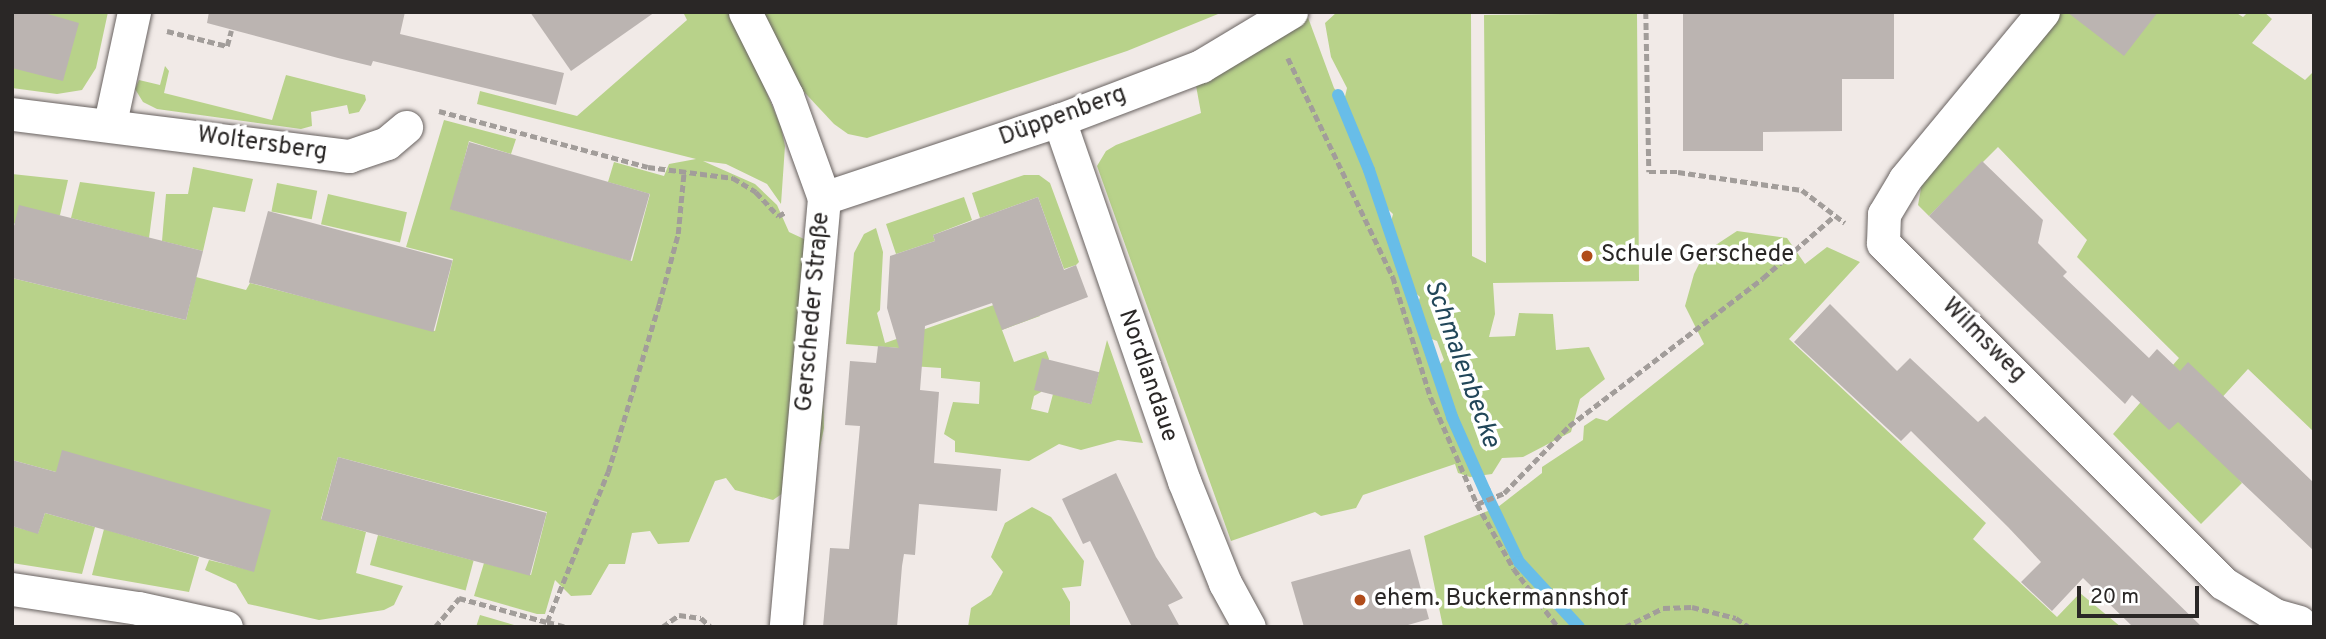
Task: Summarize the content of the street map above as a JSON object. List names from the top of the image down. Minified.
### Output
{"streets":{"street":["Düppenberg","Woltersberg","Gerscheder Straße","Wilmsweg","Nordlandaue"]},"crossings":[["Düppenberg","Gerscheder Straße"],["Düppenberg","Nordlandaue"]],"water":["Schmalenbecke"],"places":["Schule Gerschede","ehem. Buckermannshof"],"scale_bar":"20 m"}
